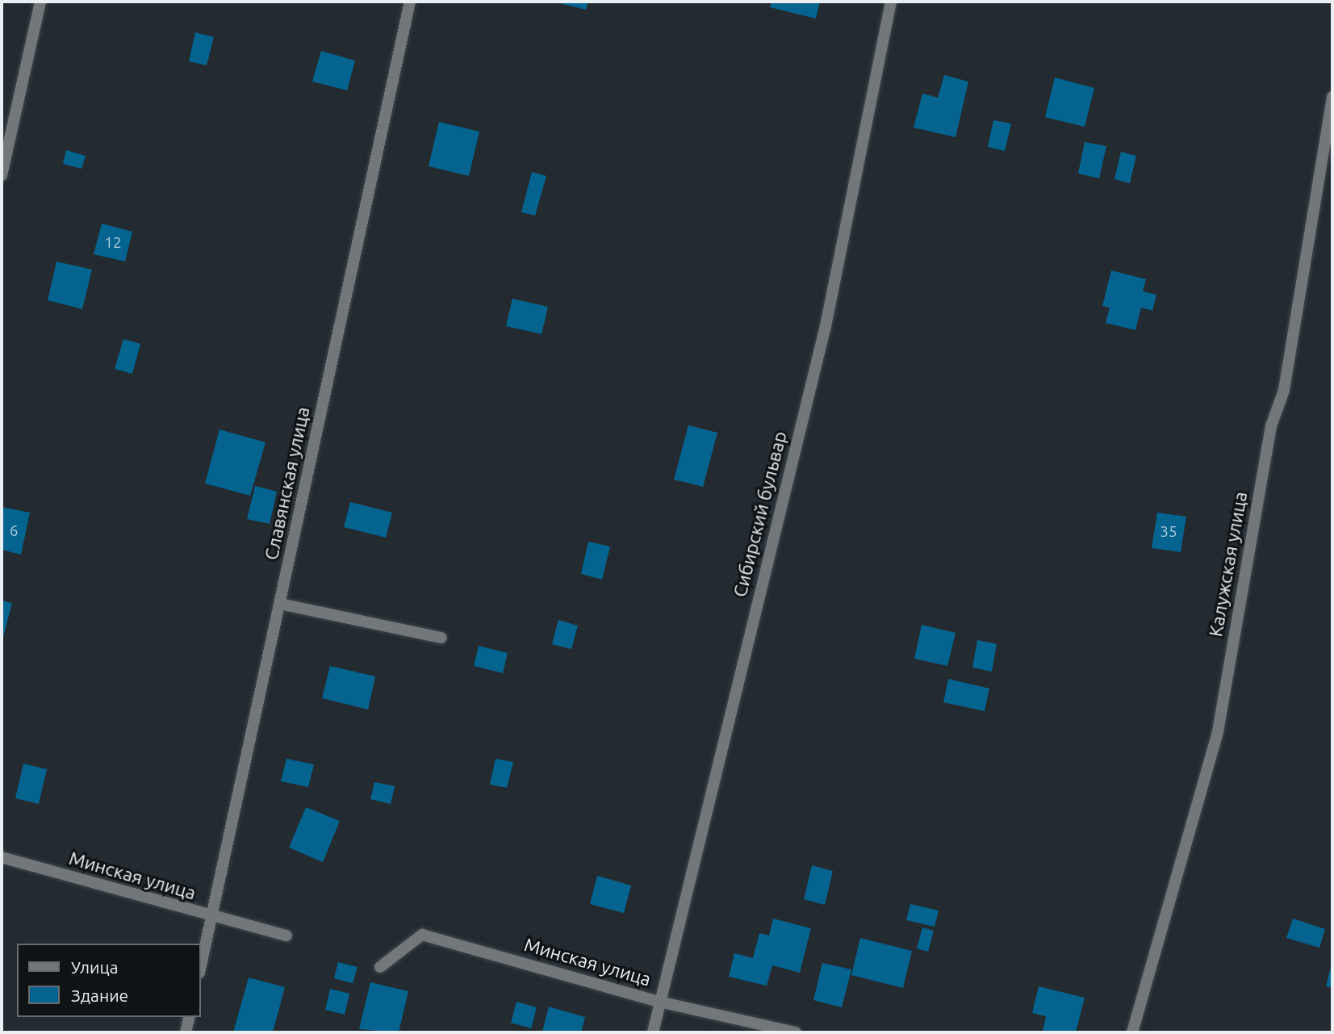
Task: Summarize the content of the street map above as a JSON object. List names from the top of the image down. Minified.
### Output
{"streets":{"street":["Славянская улица","Сибирский бульвар","Калужская улица","Минская улица"]},"crossings":[["Славянская улица","Минская улица"],["Сибирский бульвар","Минская улица"]],"house_numbers":["12","6","35"],"legend":["Улица","Здание"]}
